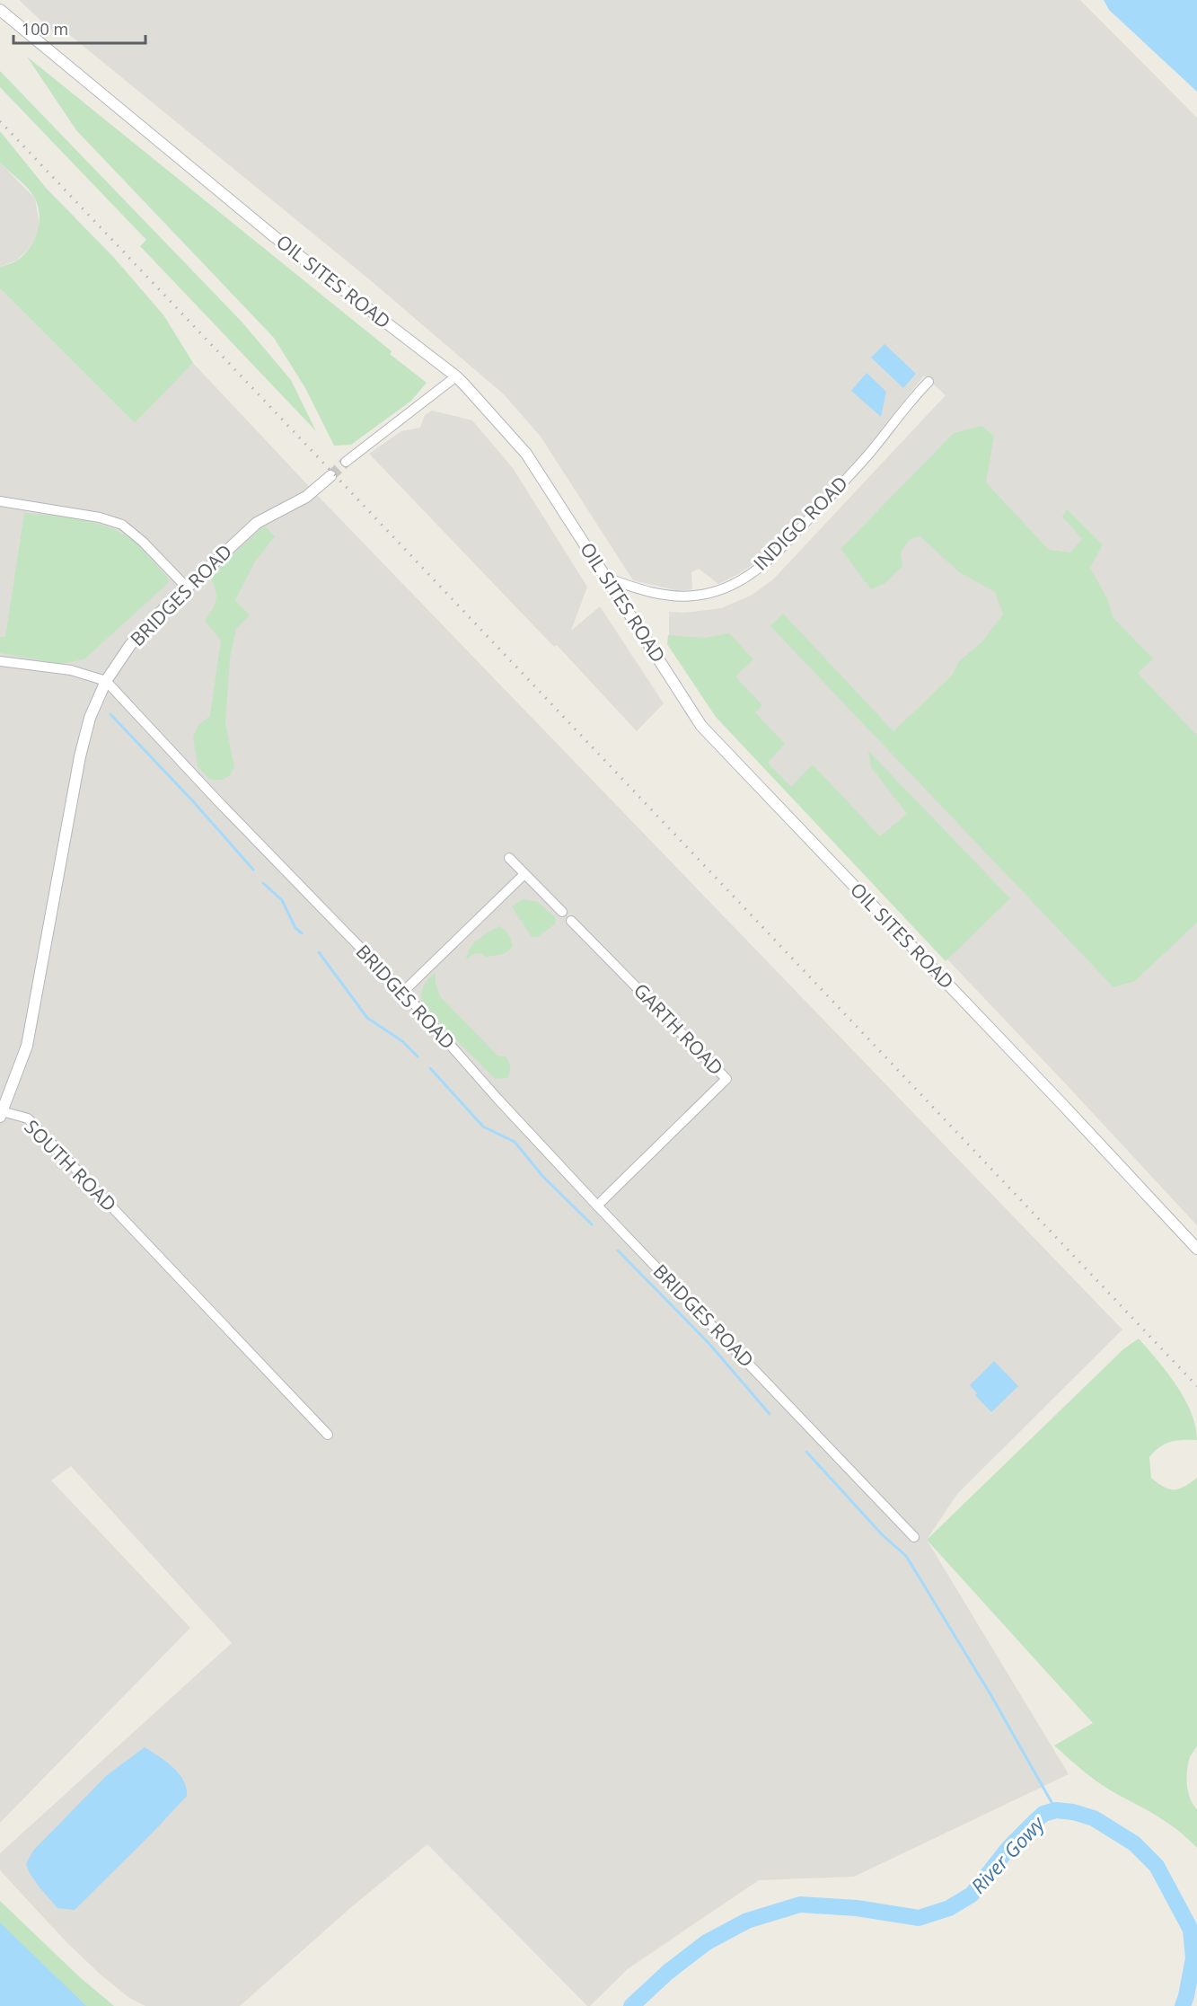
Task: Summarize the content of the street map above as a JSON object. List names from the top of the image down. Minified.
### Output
{"streets":{"street":["OIL SITES ROAD","INDIGO ROAD","BRIDGES ROAD","GARTH ROAD","SOUTH ROAD"]},"crossings":[["OIL SITES ROAD","INDIGO ROAD"],["BRIDGES ROAD","GARTH ROAD"],["BRIDGES ROAD","SOUTH ROAD"]],"water":["River Gowy"],"scale_bar":"100 m"}
